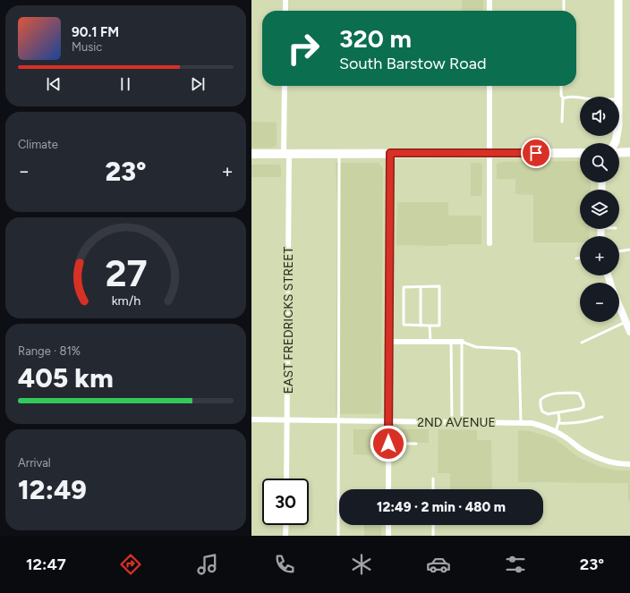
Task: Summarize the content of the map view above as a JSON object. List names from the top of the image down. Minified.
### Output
{"streets":{"street":["EAST FREDRICKS STREET","2ND AVENUE"]},"crossings":[["EAST FREDRICKS STREET","2ND AVENUE"]],"page":{"turn":["320 m","South Barstow Road"],"song":["90.1 FM","Music"],"map_buttons":["+","−"],"tile":["Climate",["Range · 81%","405 km"],["Arrival","12:49"]],"heat":["−","23°","+"],"limit":"30","trip":"12:49 · 2 min · 480 m","tabs":["12:47","23°"],"gauge":["27","km/h"]}}
